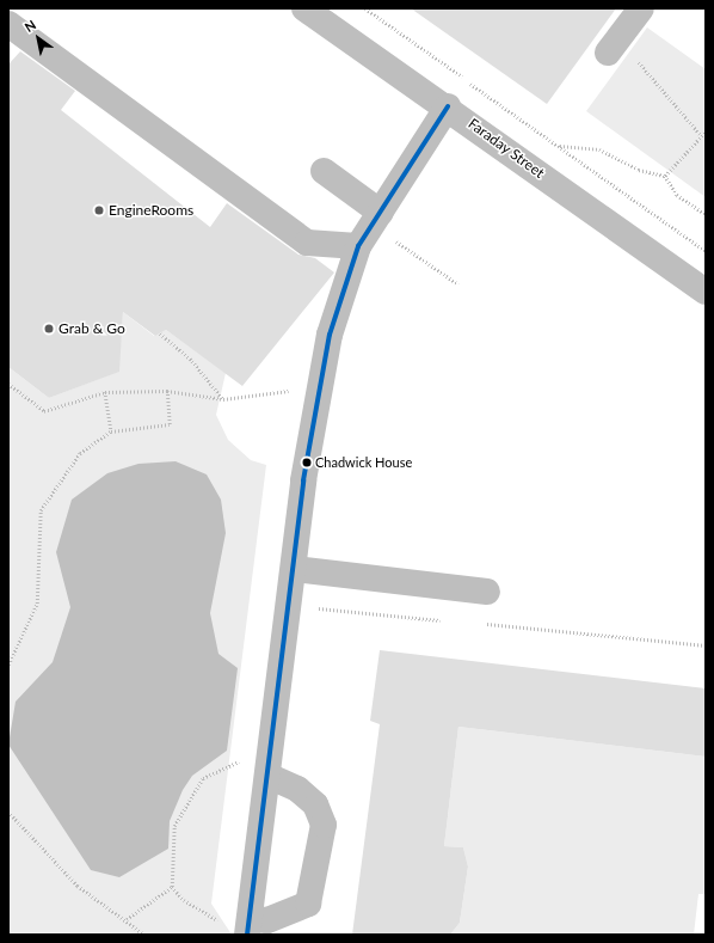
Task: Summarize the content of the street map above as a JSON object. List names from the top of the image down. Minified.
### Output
{"streets":{"street":["Faraday Street"]},"places":["EngineRooms","Grab & Go","Chadwick House"],"north":"top left"}
